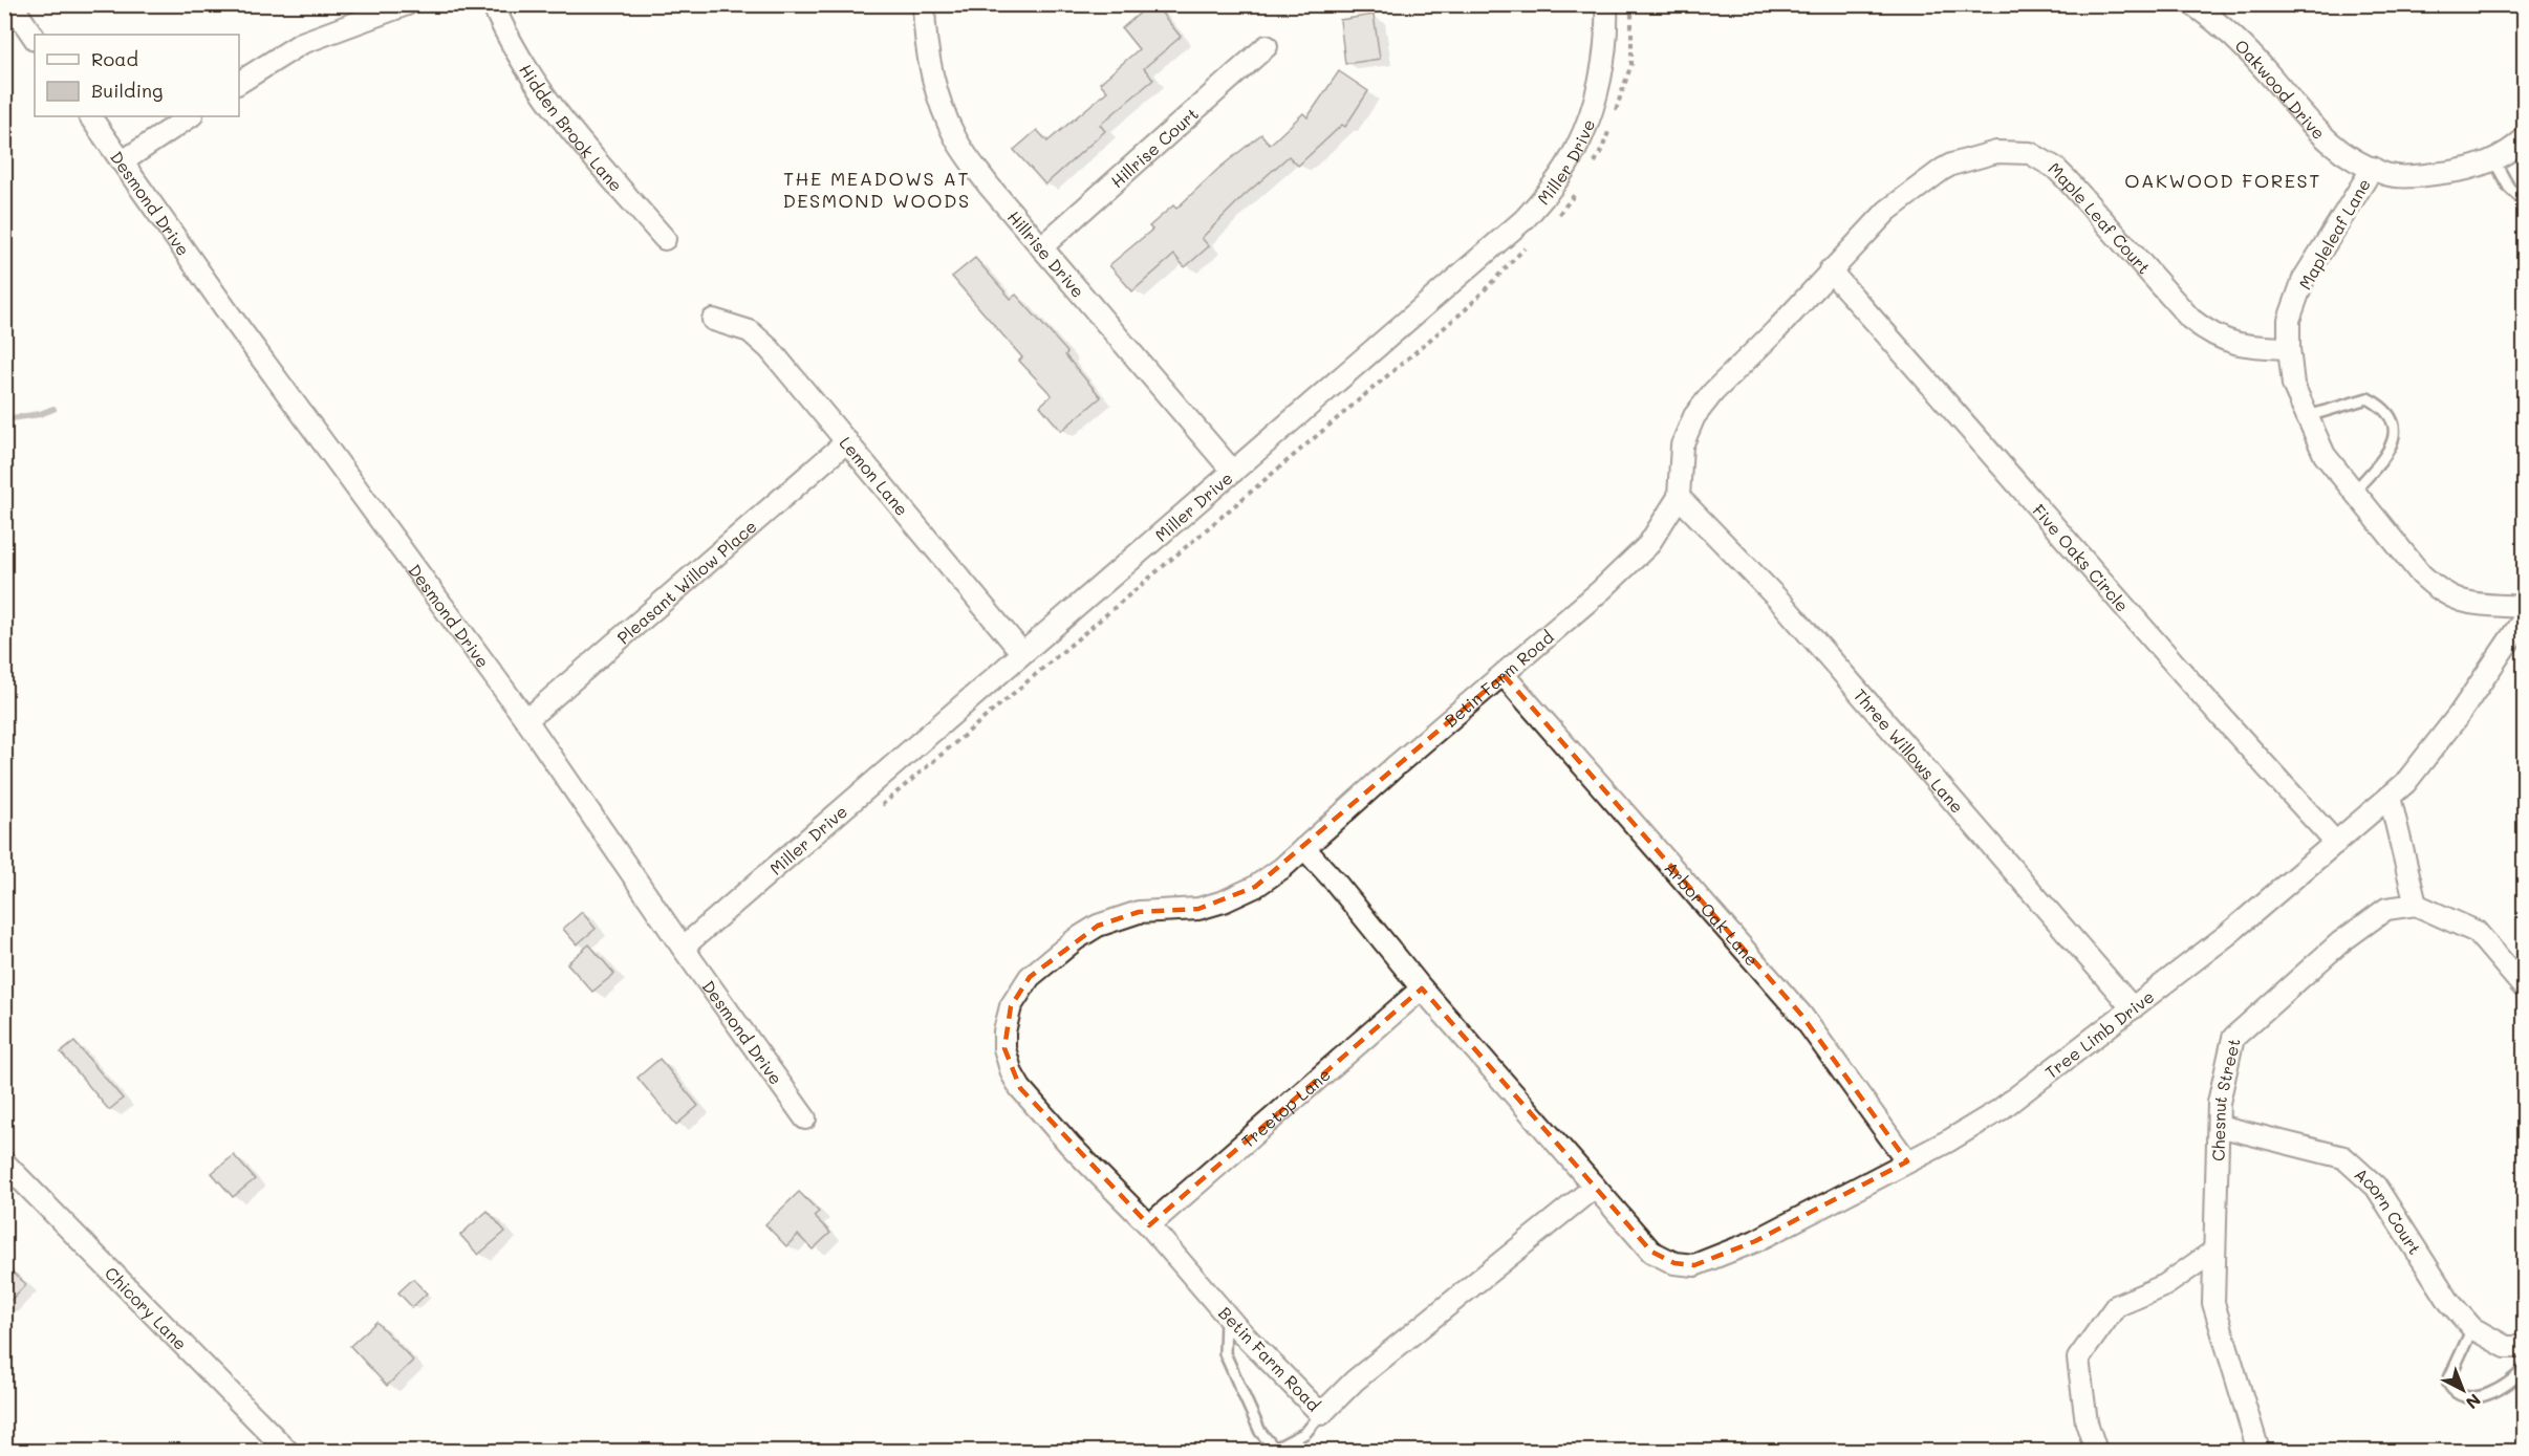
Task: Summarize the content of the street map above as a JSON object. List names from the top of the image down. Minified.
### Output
{"streets":{"street":["Oakwood Drive","Hidden Brook Lane","Hillrise Court","Miller Drive","Desmond Drive","Maple Leaf Court","Mapleleaf Lane","Hillrise Drive","Lemon Lane","Five Oaks Circle","Pleasant Willow Place","Betin Farm Road","Three Willows Lane","Arbor Oak Lane","Tree Limb Drive","Chesnut Street","Treetop Lane","Acorn Court","Chicory Lane"]},"crossings":[["Oakwood Drive","Mapleleaf Lane"],["Hillrise Court","Hillrise Drive"],["Miller Drive","Desmond Drive"],["Miller Drive","Hillrise Drive"],["Miller Drive","Lemon Lane"],["Desmond Drive","Pleasant Willow Place"],["Maple Leaf Court","Mapleleaf Lane"],["Maple Leaf Court","Five Oaks Circle"],["Maple Leaf Court","Betin Farm Road"],["Maple Leaf Court","Three Willows Lane"],["Lemon Lane","Pleasant Willow Place"],["Five Oaks Circle","Tree Limb Drive"],["Betin Farm Road","Three Willows Lane"],["Betin Farm Road","Arbor Oak Lane"],["Betin Farm Road","Tree Limb Drive"],["Betin Farm Road","Treetop Lane"],["Three Willows Lane","Tree Limb Drive"],["Arbor Oak Lane","Tree Limb Drive"],["Chesnut Street","Acorn Court"]],"districts":["THE MEADOWS AT DESMOND WOODS","OAKWOOD FOREST"],"legend":["Road","Building"],"north":"bottom right"}
